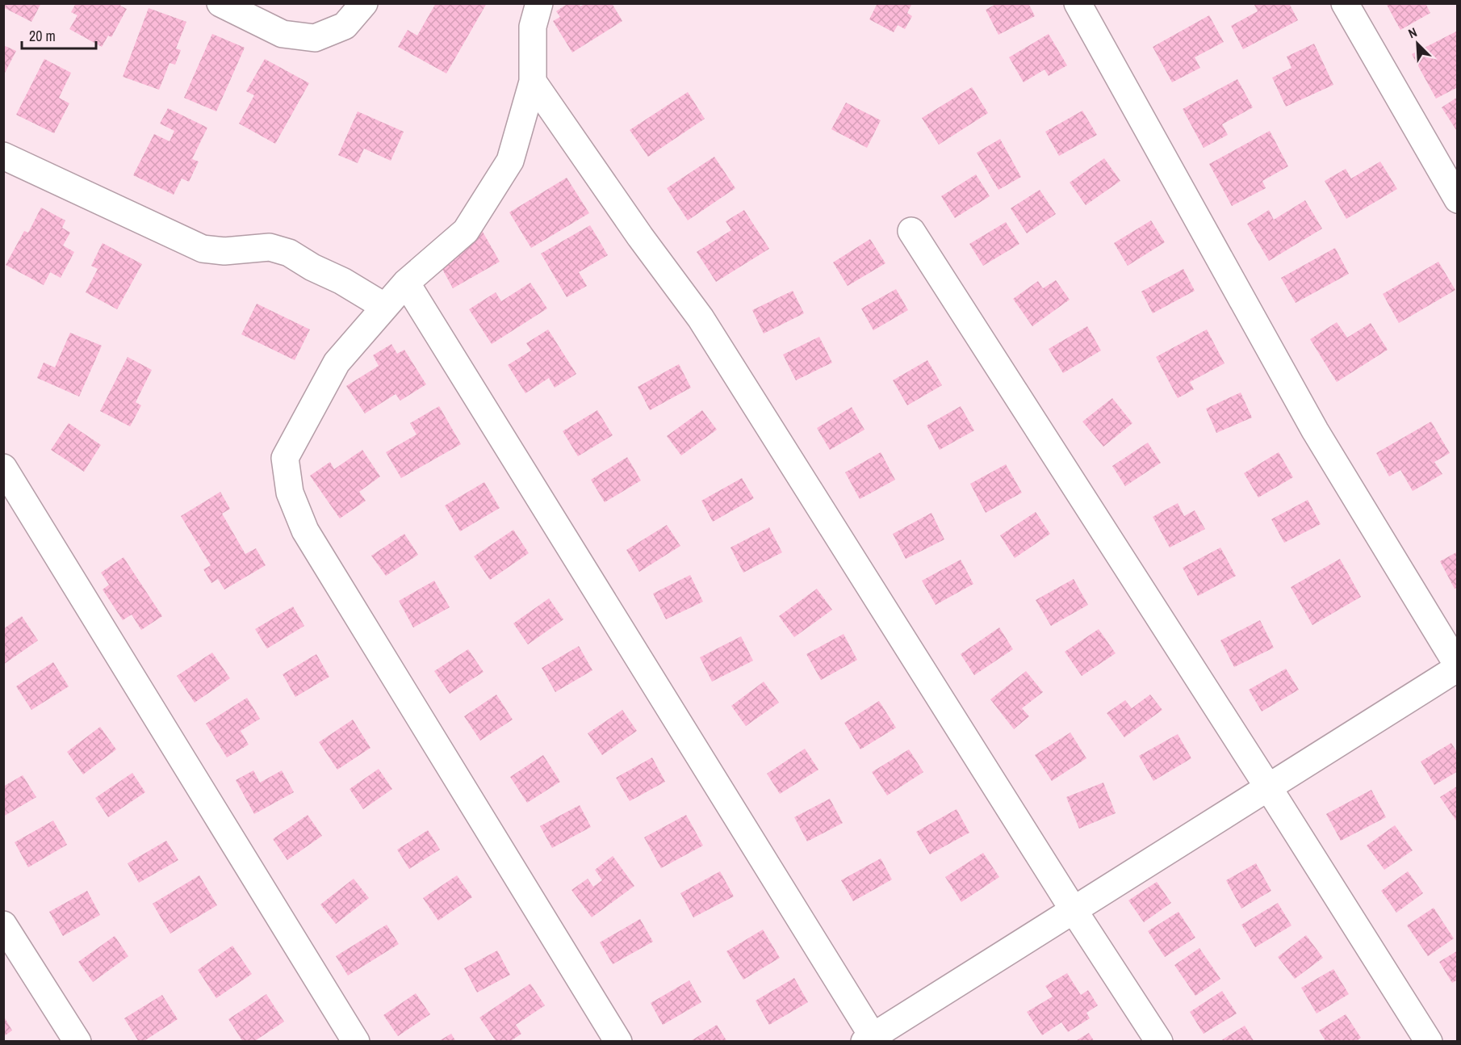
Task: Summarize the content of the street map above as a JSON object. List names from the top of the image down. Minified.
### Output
{"scale_bar":"20 m","north":"top left"}
